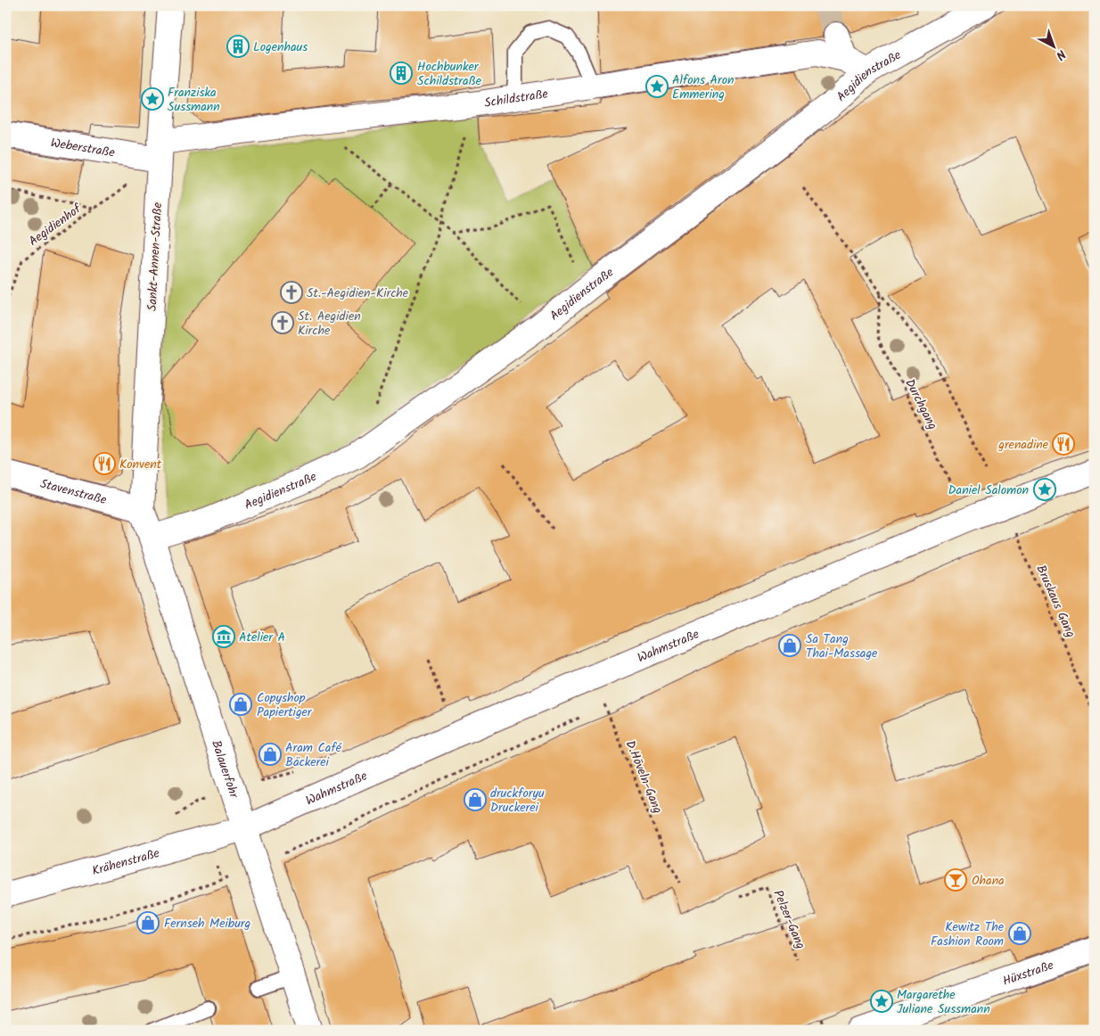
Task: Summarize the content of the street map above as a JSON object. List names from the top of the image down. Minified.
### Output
{"streets":{"street":["Aegidienstraße","Schildstraße","Weberstraße","Sankt-Annen-Straße","Stavenstraße","Wahmstraße","Balauerfohr","Krähenstraße","Hüxstraße"],"path":["Aegidienhof","Durchgang","Bruskaus Gang","D.Höveln-Gang","Pelzer-Gang"]},"crossings":[["Aegidienstraße","Schildstraße"],["Aegidienstraße","Balauerfohr"],["Schildstraße","Weberstraße"],["Schildstraße","Aegidienhof"],["Schildstraße","Sankt-Annen-Straße"],["Weberstraße","Aegidienhof"],["Weberstraße","Sankt-Annen-Straße"],["Aegidienhof","Sankt-Annen-Straße"],["Sankt-Annen-Straße","Stavenstraße"],["Sankt-Annen-Straße","Balauerfohr"],["Durchgang","Wahmstraße"],["Stavenstraße","Balauerfohr"],["Bruskaus Gang","Wahmstraße"],["Wahmstraße","Balauerfohr"],["Wahmstraße","D.Höveln-Gang"],["Wahmstraße","Krähenstraße"],["Balauerfohr","Krähenstraße"]],"places":{"building":["Logenhaus","Hochbunker Schildstraße"],"place":["Alfons Aron Emmering","Franziska Sussmann","Daniel Salomon","Margarethe Juliane Sussmann"],"church":["St.-Aegidien-Kirche","St. Aegidien Kirche"],"restaurant":["grenadine","Konvent"],"museum":["Atelier A"],"shop":["Sa Tang Thai-Massage","Copyshop Papiertiger","Aram Café Bäckerei","druckforyu Druckerei","Fernseh Meiburg","Kewitz The Fashion Room"],"bar":["Ohana"]},"north":"bottom right"}
